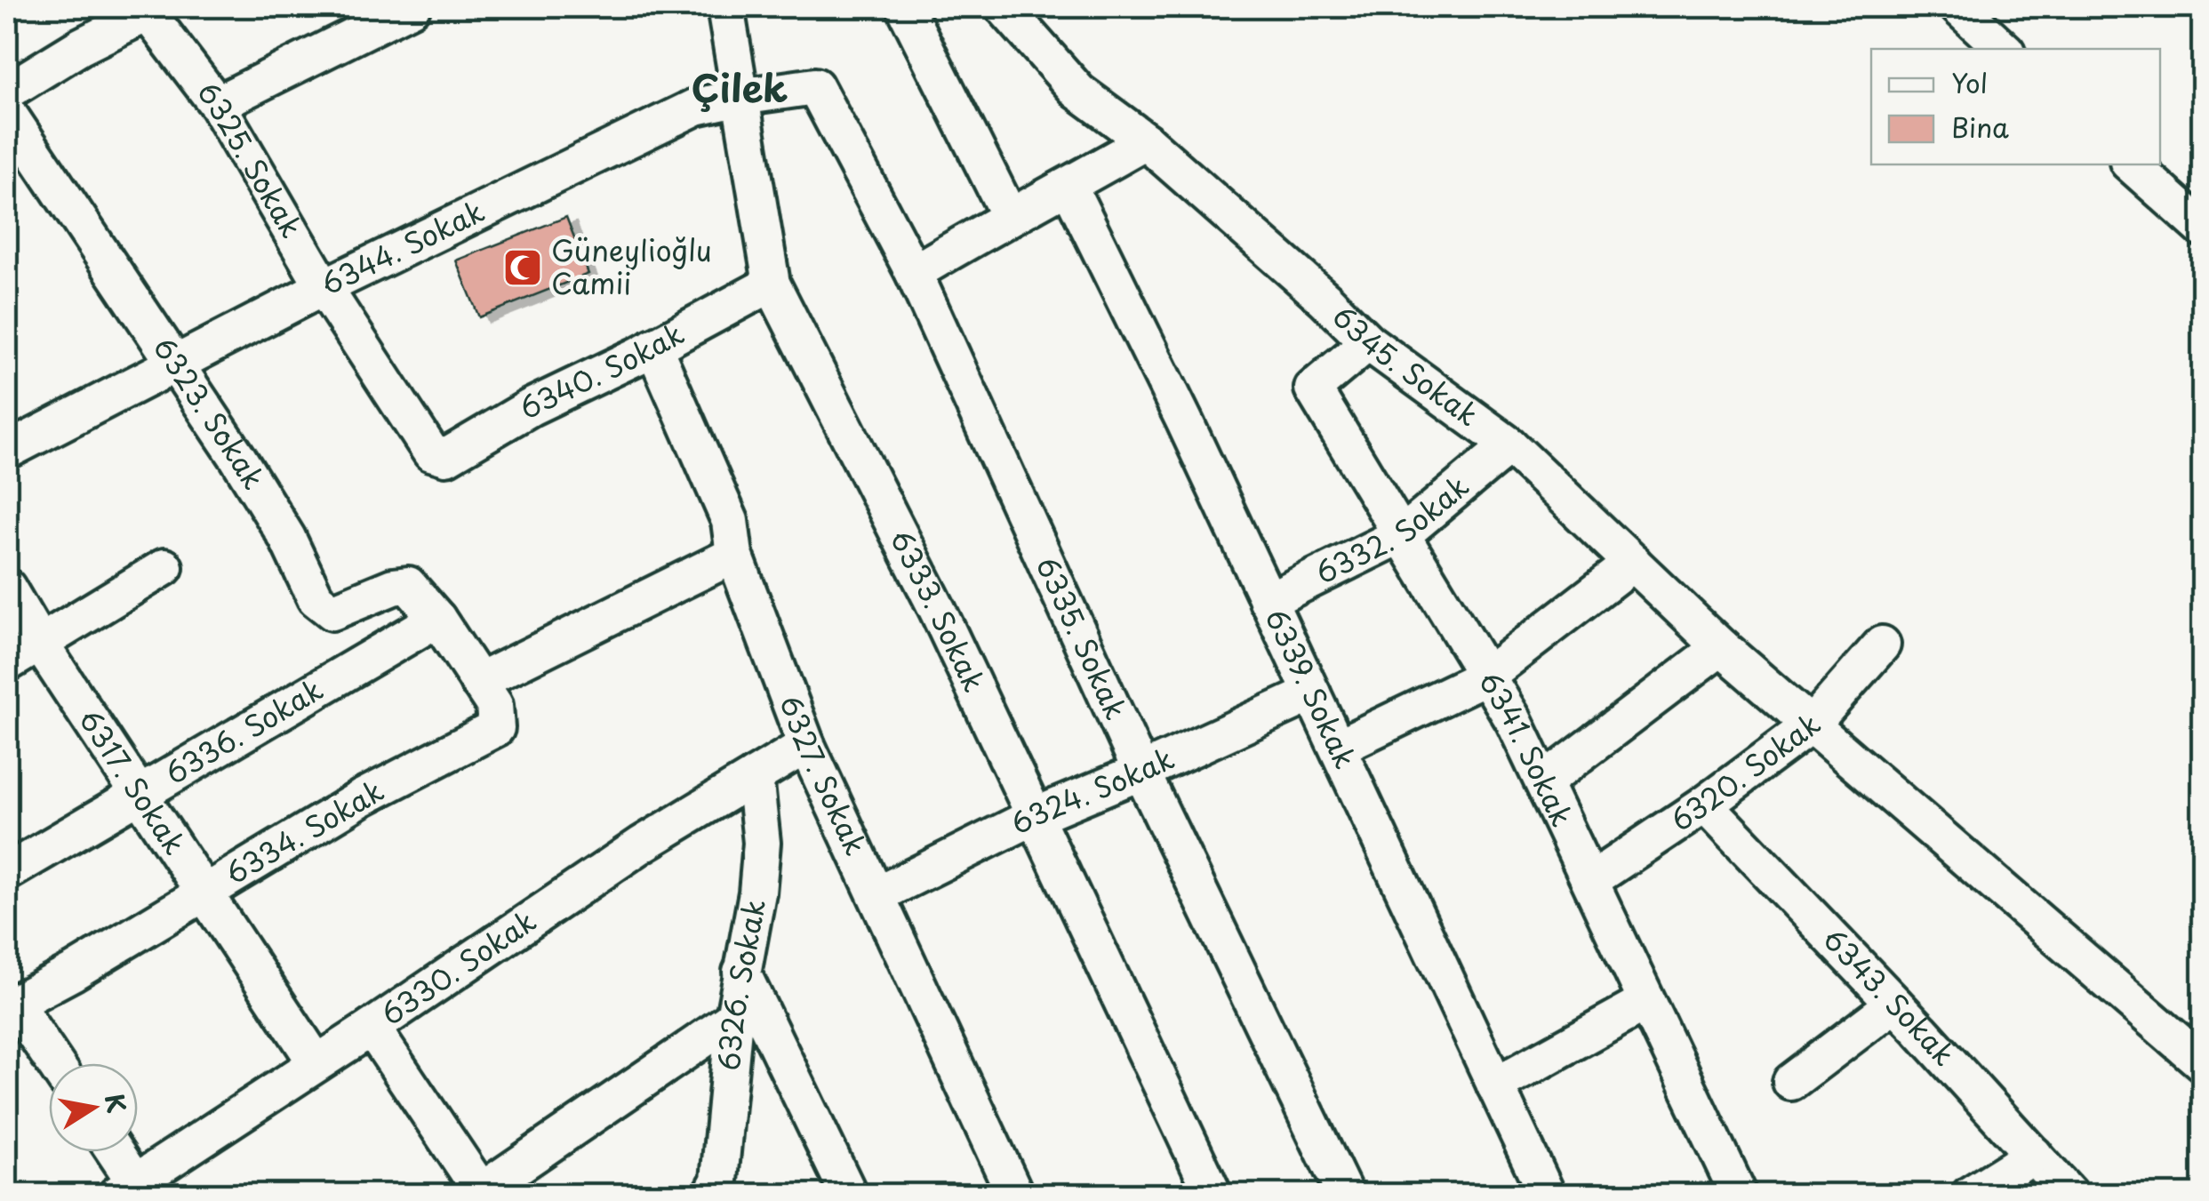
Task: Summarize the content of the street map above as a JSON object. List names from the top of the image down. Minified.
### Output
{"streets":{"street":["6325. Sokak","6344. Sokak","6345. Sokak","6340. Sokak","6323. Sokak","6332. Sokak","6333. Sokak","6335. Sokak","6339. Sokak","6336. Sokak","6341. Sokak","6320. Sokak","6327. Sokak","6317. Sokak","6324. Sokak","6334. Sokak","6330. Sokak","6326. Sokak","6343. Sokak"]},"crossings":[["6325. Sokak","6344. Sokak"],["6325. Sokak","6340. Sokak"],["6344. Sokak","6323. Sokak"],["6344. Sokak","6333. Sokak"],["6344. Sokak","6335. Sokak"],["6345. Sokak","6332. Sokak"],["6345. Sokak","6341. Sokak"],["6345. Sokak","6320. Sokak"],["6340. Sokak","6333. Sokak"],["6340. Sokak","6327. Sokak"],["6323. Sokak","6336. Sokak"],["6323. Sokak","6334. Sokak"],["6332. Sokak","6339. Sokak"],["6332. Sokak","6341. Sokak"],["6333. Sokak","6324. Sokak"],["6335. Sokak","6324. Sokak"],["6339. Sokak","6324. Sokak"],["6336. Sokak","6317. Sokak"],["6336. Sokak","6334. Sokak"],["6341. Sokak","6320. Sokak"],["6320. Sokak","6343. Sokak"],["6327. Sokak","6324. Sokak"],["6327. Sokak","6330. Sokak"],["6317. Sokak","6334. Sokak"],["6317. Sokak","6330. Sokak"],["6330. Sokak","6326. Sokak"]],"districts":["Çilek"],"places":{"mosque":["Güneylioğlu Camii"]},"legend":["Yol","Bina"],"north":"right"}
